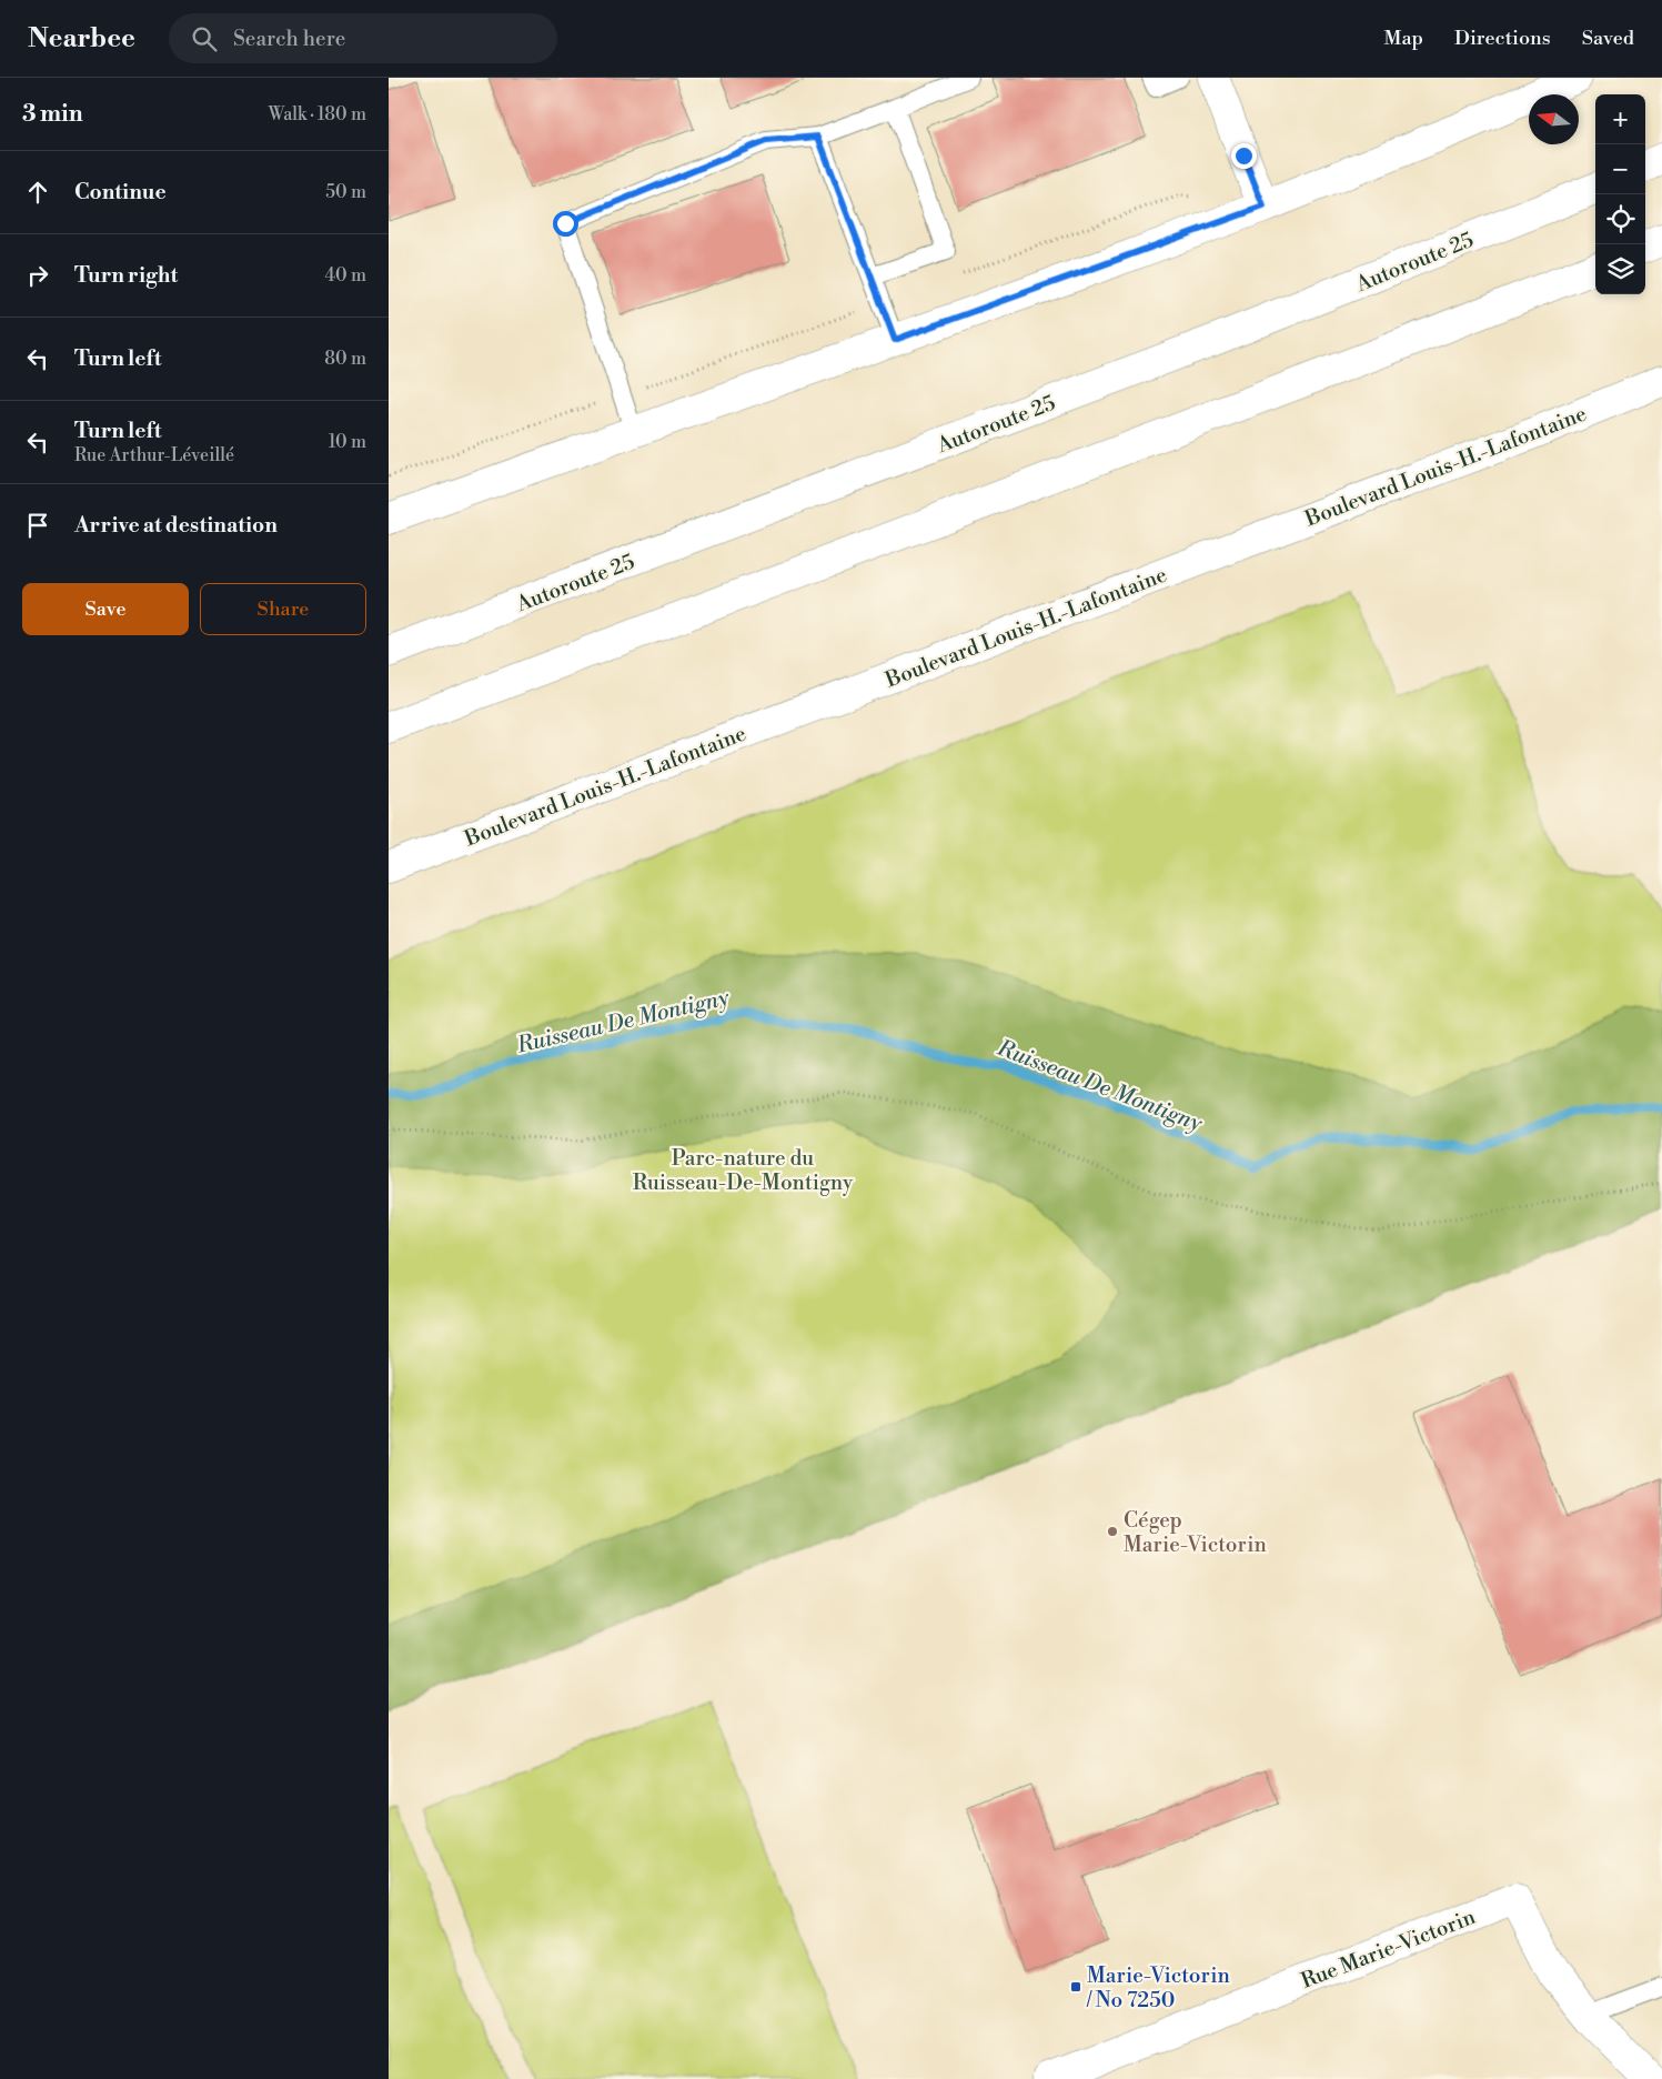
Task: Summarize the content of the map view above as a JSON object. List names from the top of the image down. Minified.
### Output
{"streets":{"main road":["Autoroute 25","Boulevard Louis-H.-Lafontaine","Rue Marie-Victorin"]},"water":["Ruisseau De Montigny"],"parks":["Parc-nature du Ruisseau-De-Montigny"],"places":{"other":["Cégep Marie-Victorin"],"transit":["Marie-Victorin / No 7250"]},"north":"left","page":{"header":"Nearbee","search":"Search here","nav":["Map","Directions","Saved"],"heading":["3 min","Walk · 180 m"],"map_buttons":["+","−"],"list":[["Continue","50 m"],["Turn right","40 m"],["Turn left","80 m"],["Turn left","Rue Arthur-Léveillé","10 m"],"Arrive at destination"],"buttons":["Save","Share"]}}
